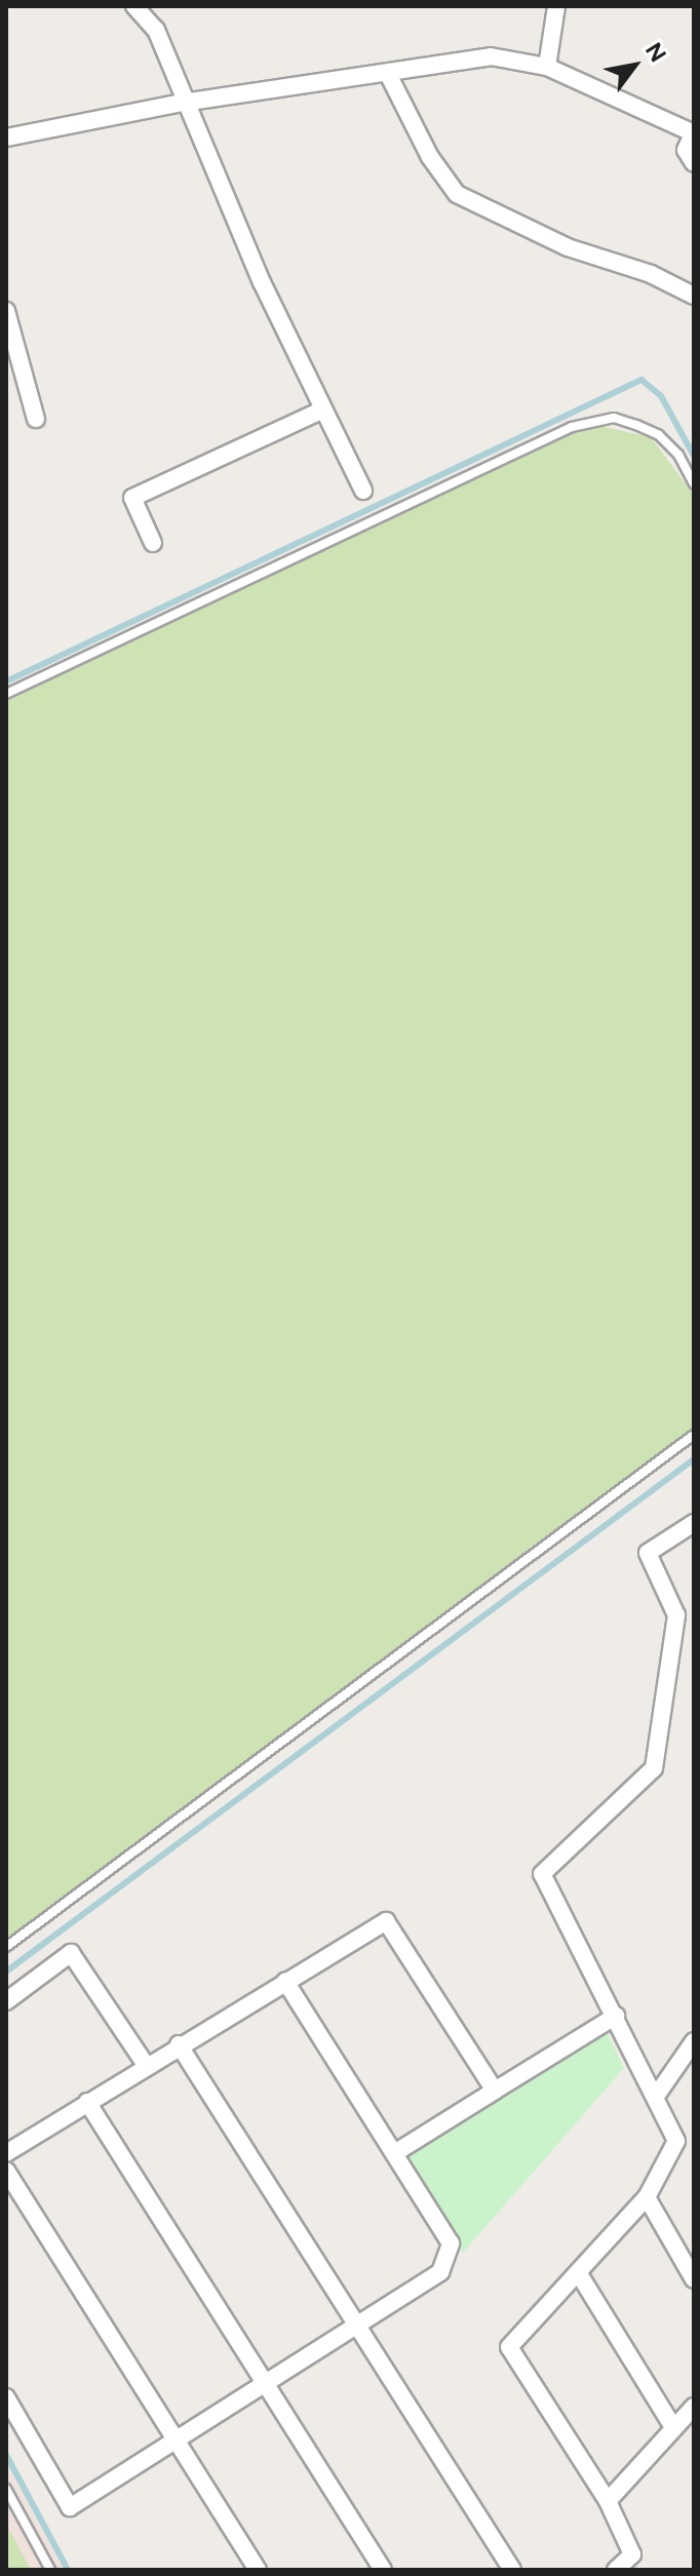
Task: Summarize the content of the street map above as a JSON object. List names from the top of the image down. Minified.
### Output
{"north":"top right"}
